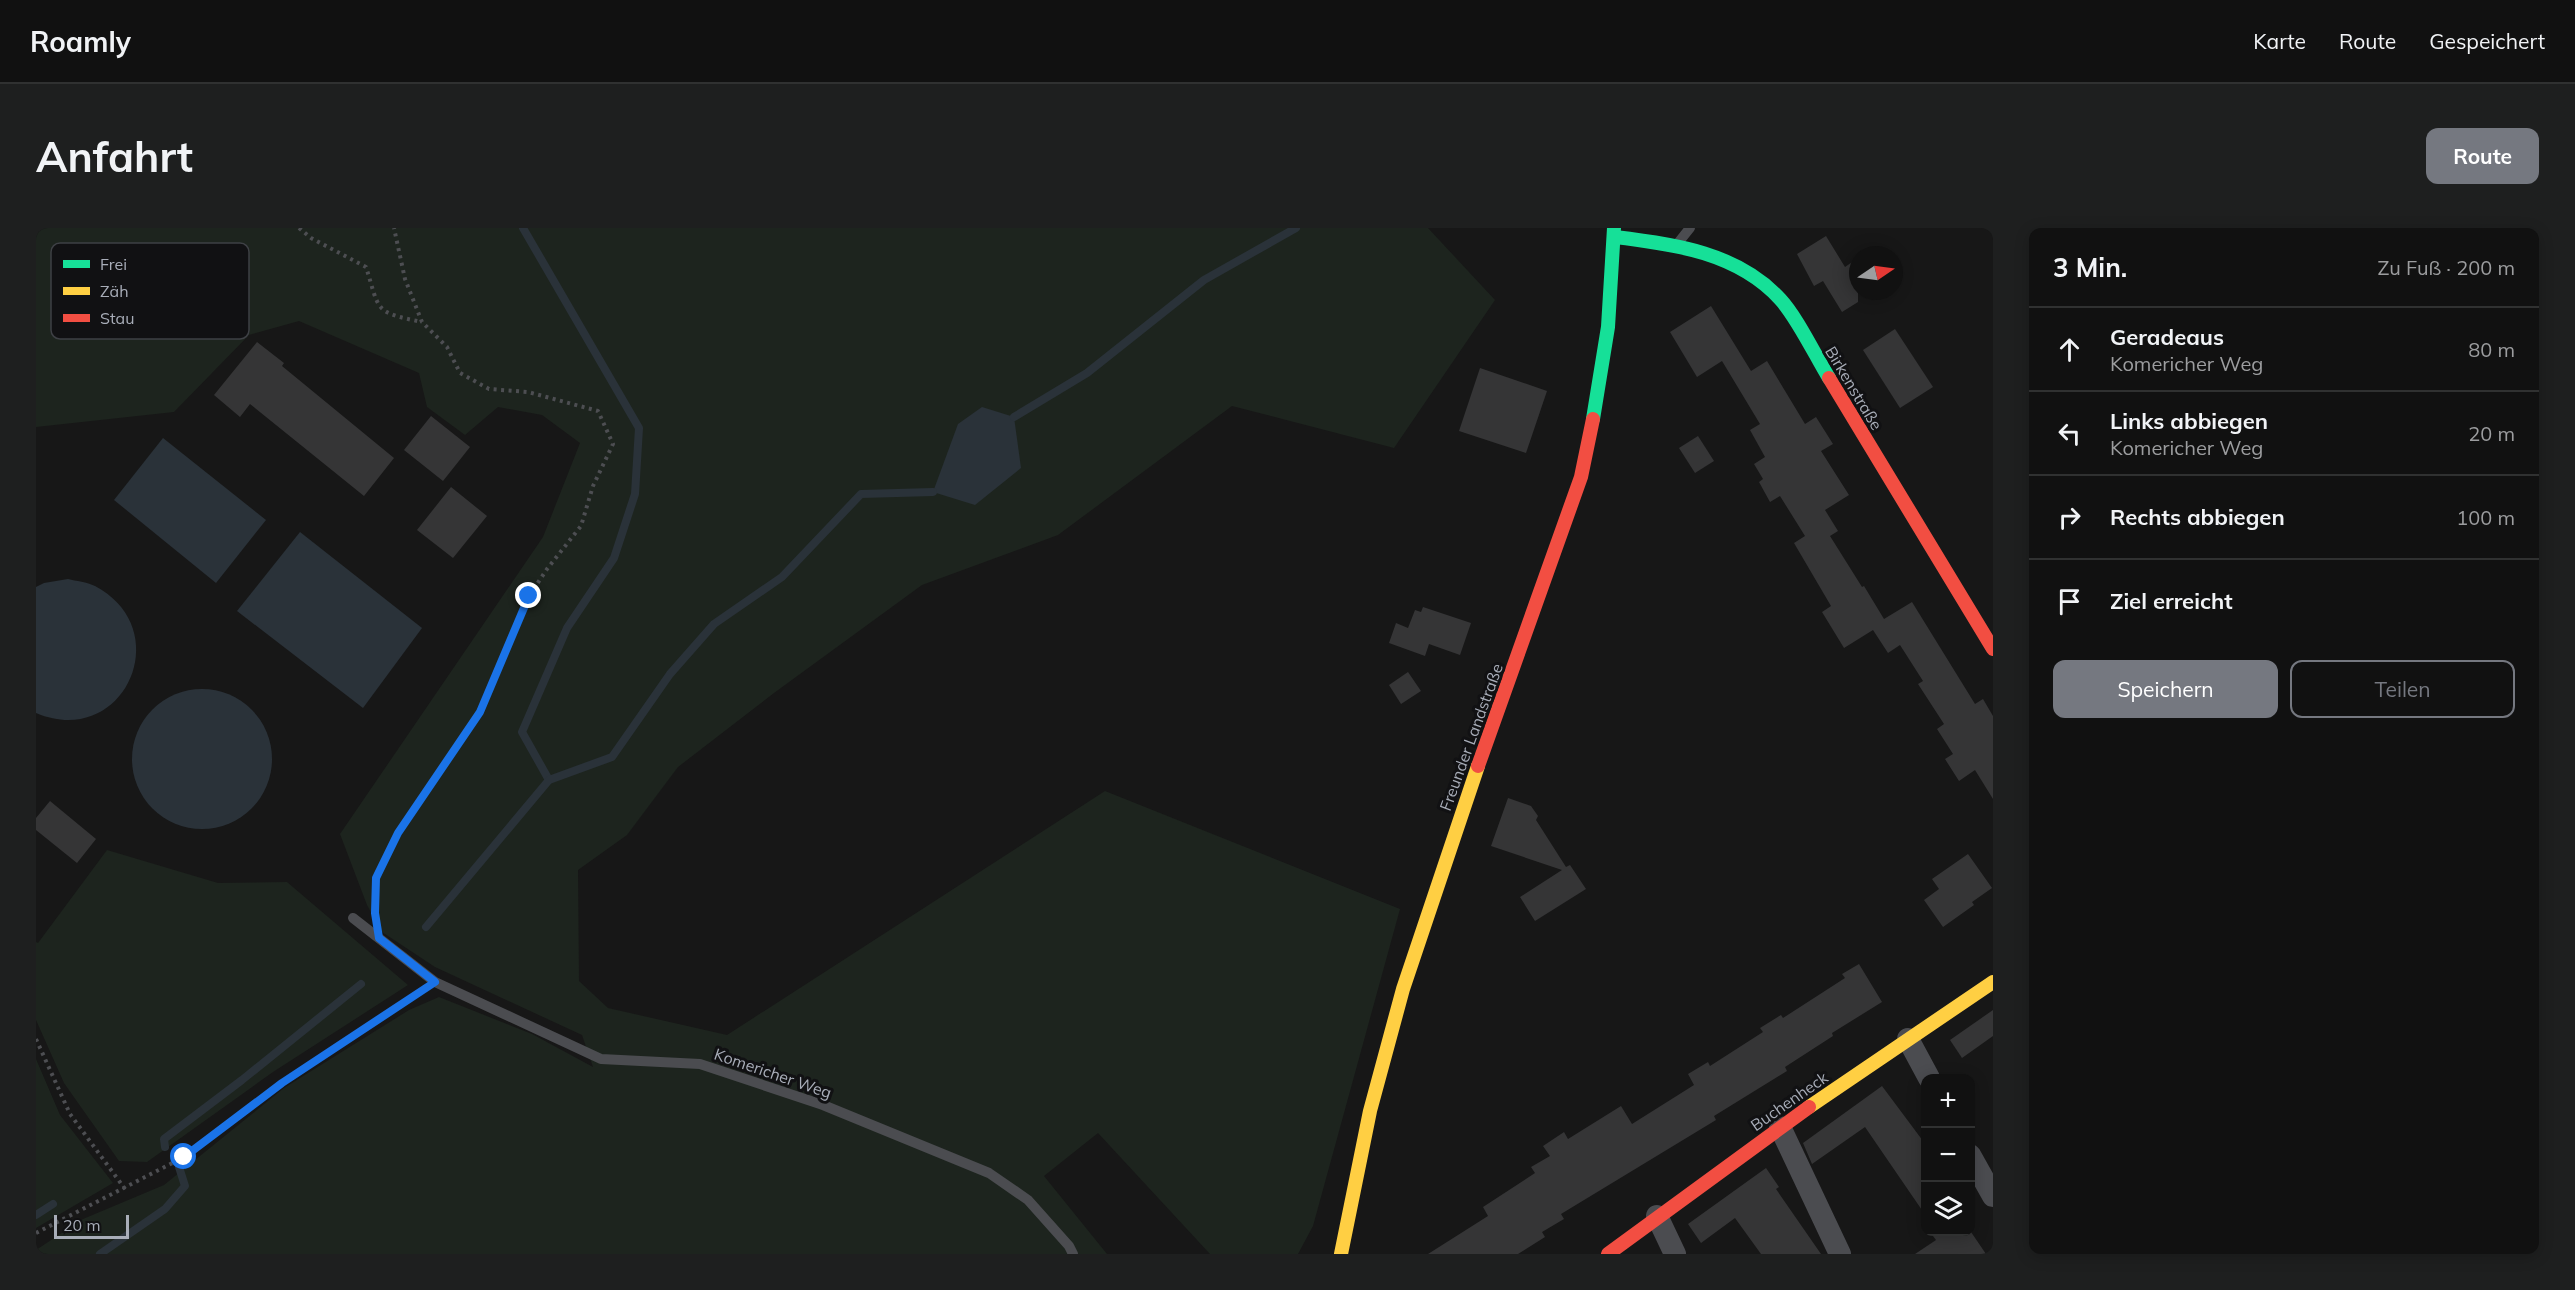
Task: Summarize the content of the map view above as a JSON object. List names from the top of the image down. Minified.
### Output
{"streets":{"street":["Birkenstraße","Freunder Landstraße","Buchenheck"],"lane":["Komericher Weg"]},"crossings":[["Birkenstraße","Freunder Landstraße"]],"legend":["Frei","Zäh","Stau"],"scale_bar":"20 m","north":"right","page":{"header":"Roamly","nav":["Karte","Route","Gespeichert"],"buttons":["Route",["Speichern","Teilen"]],"title":"Anfahrt","heading":["3 Min.","Zu Fuß · 200 m"],"list":[["Geradeaus","Komericher Weg","80 m"],["Links abbiegen","Komericher Weg","20 m"],["Rechts abbiegen","100 m"],"Ziel erreicht"],"map_buttons":["+","−"],"scale":"20 m"}}
